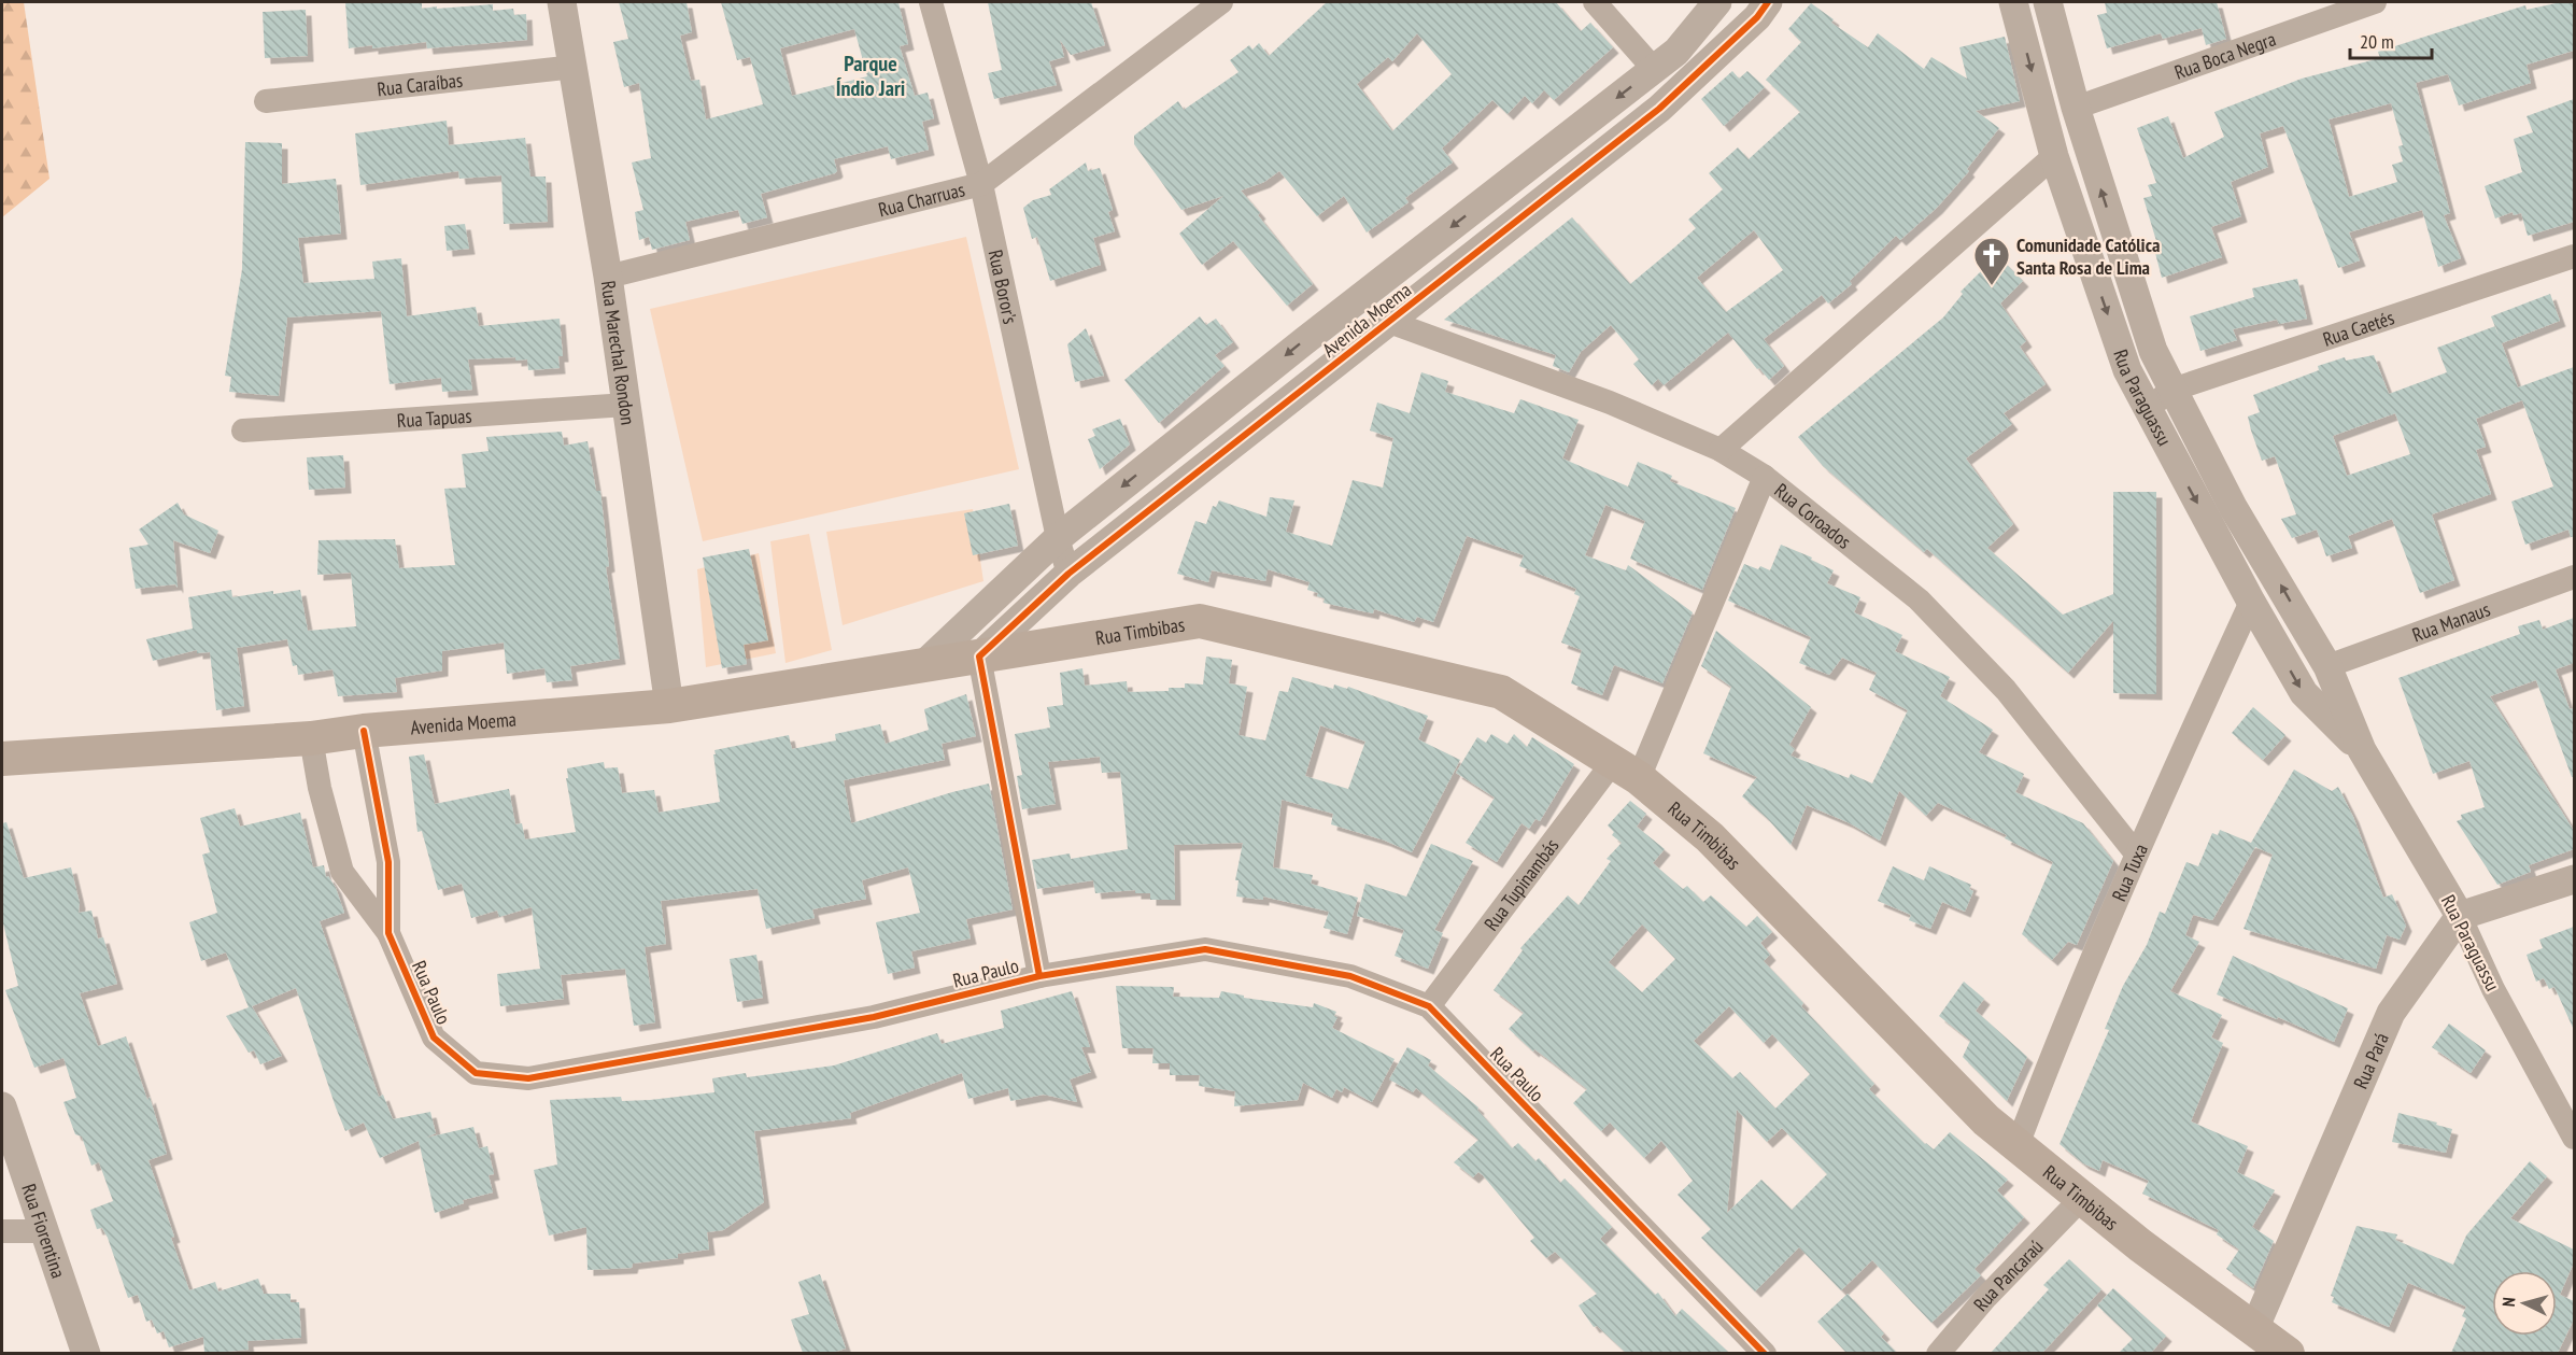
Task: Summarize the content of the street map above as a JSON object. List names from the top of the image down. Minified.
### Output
{"streets":{"main road":["Avenida Moema","Rua Timbibas"],"street":["Rua Boca Negra","Rua Caraíbas","Rua Charruas","Rua Boror's","Rua Caetés","Rua Marechal Rondon","Rua Paraguassu","Rua Tapuas","Rua Coroados","Rua Manaus","Rua Tuxa","Rua Tupinambás","Rua Paulo","Rua Pará","Rua Fiorentina","Rua Pancaraú"]},"crossings":[["Rua Boca Negra","Rua Paraguassu"],["Rua Caraíbas","Rua Marechal Rondon"],["Rua Charruas","Rua Boror's"],["Rua Charruas","Rua Marechal Rondon"],["Rua Boror's","Avenida Moema"],["Avenida Moema","Rua Marechal Rondon"],["Avenida Moema","Rua Coroados"],["Avenida Moema","Rua Timbibas"],["Avenida Moema","Rua Paulo"],["Rua Caetés","Rua Paraguassu"],["Rua Marechal Rondon","Rua Tapuas"],["Rua Paraguassu","Rua Manaus"],["Rua Paraguassu","Rua Tuxa"],["Rua Paraguassu","Rua Pará"],["Rua Coroados","Rua Tuxa"],["Rua Coroados","Rua Tupinambás"],["Rua Timbibas","Rua Tuxa"],["Rua Timbibas","Rua Tupinambás"],["Rua Timbibas","Rua Pará"],["Rua Timbibas","Rua Pancaraú"],["Rua Tupinambás","Rua Paulo"]],"districts":["Parque Índio Jari"],"places":{"church":["Comunidade Católica Santa Rosa de Lima"]},"scale_bar":"20 m","north":"left"}
